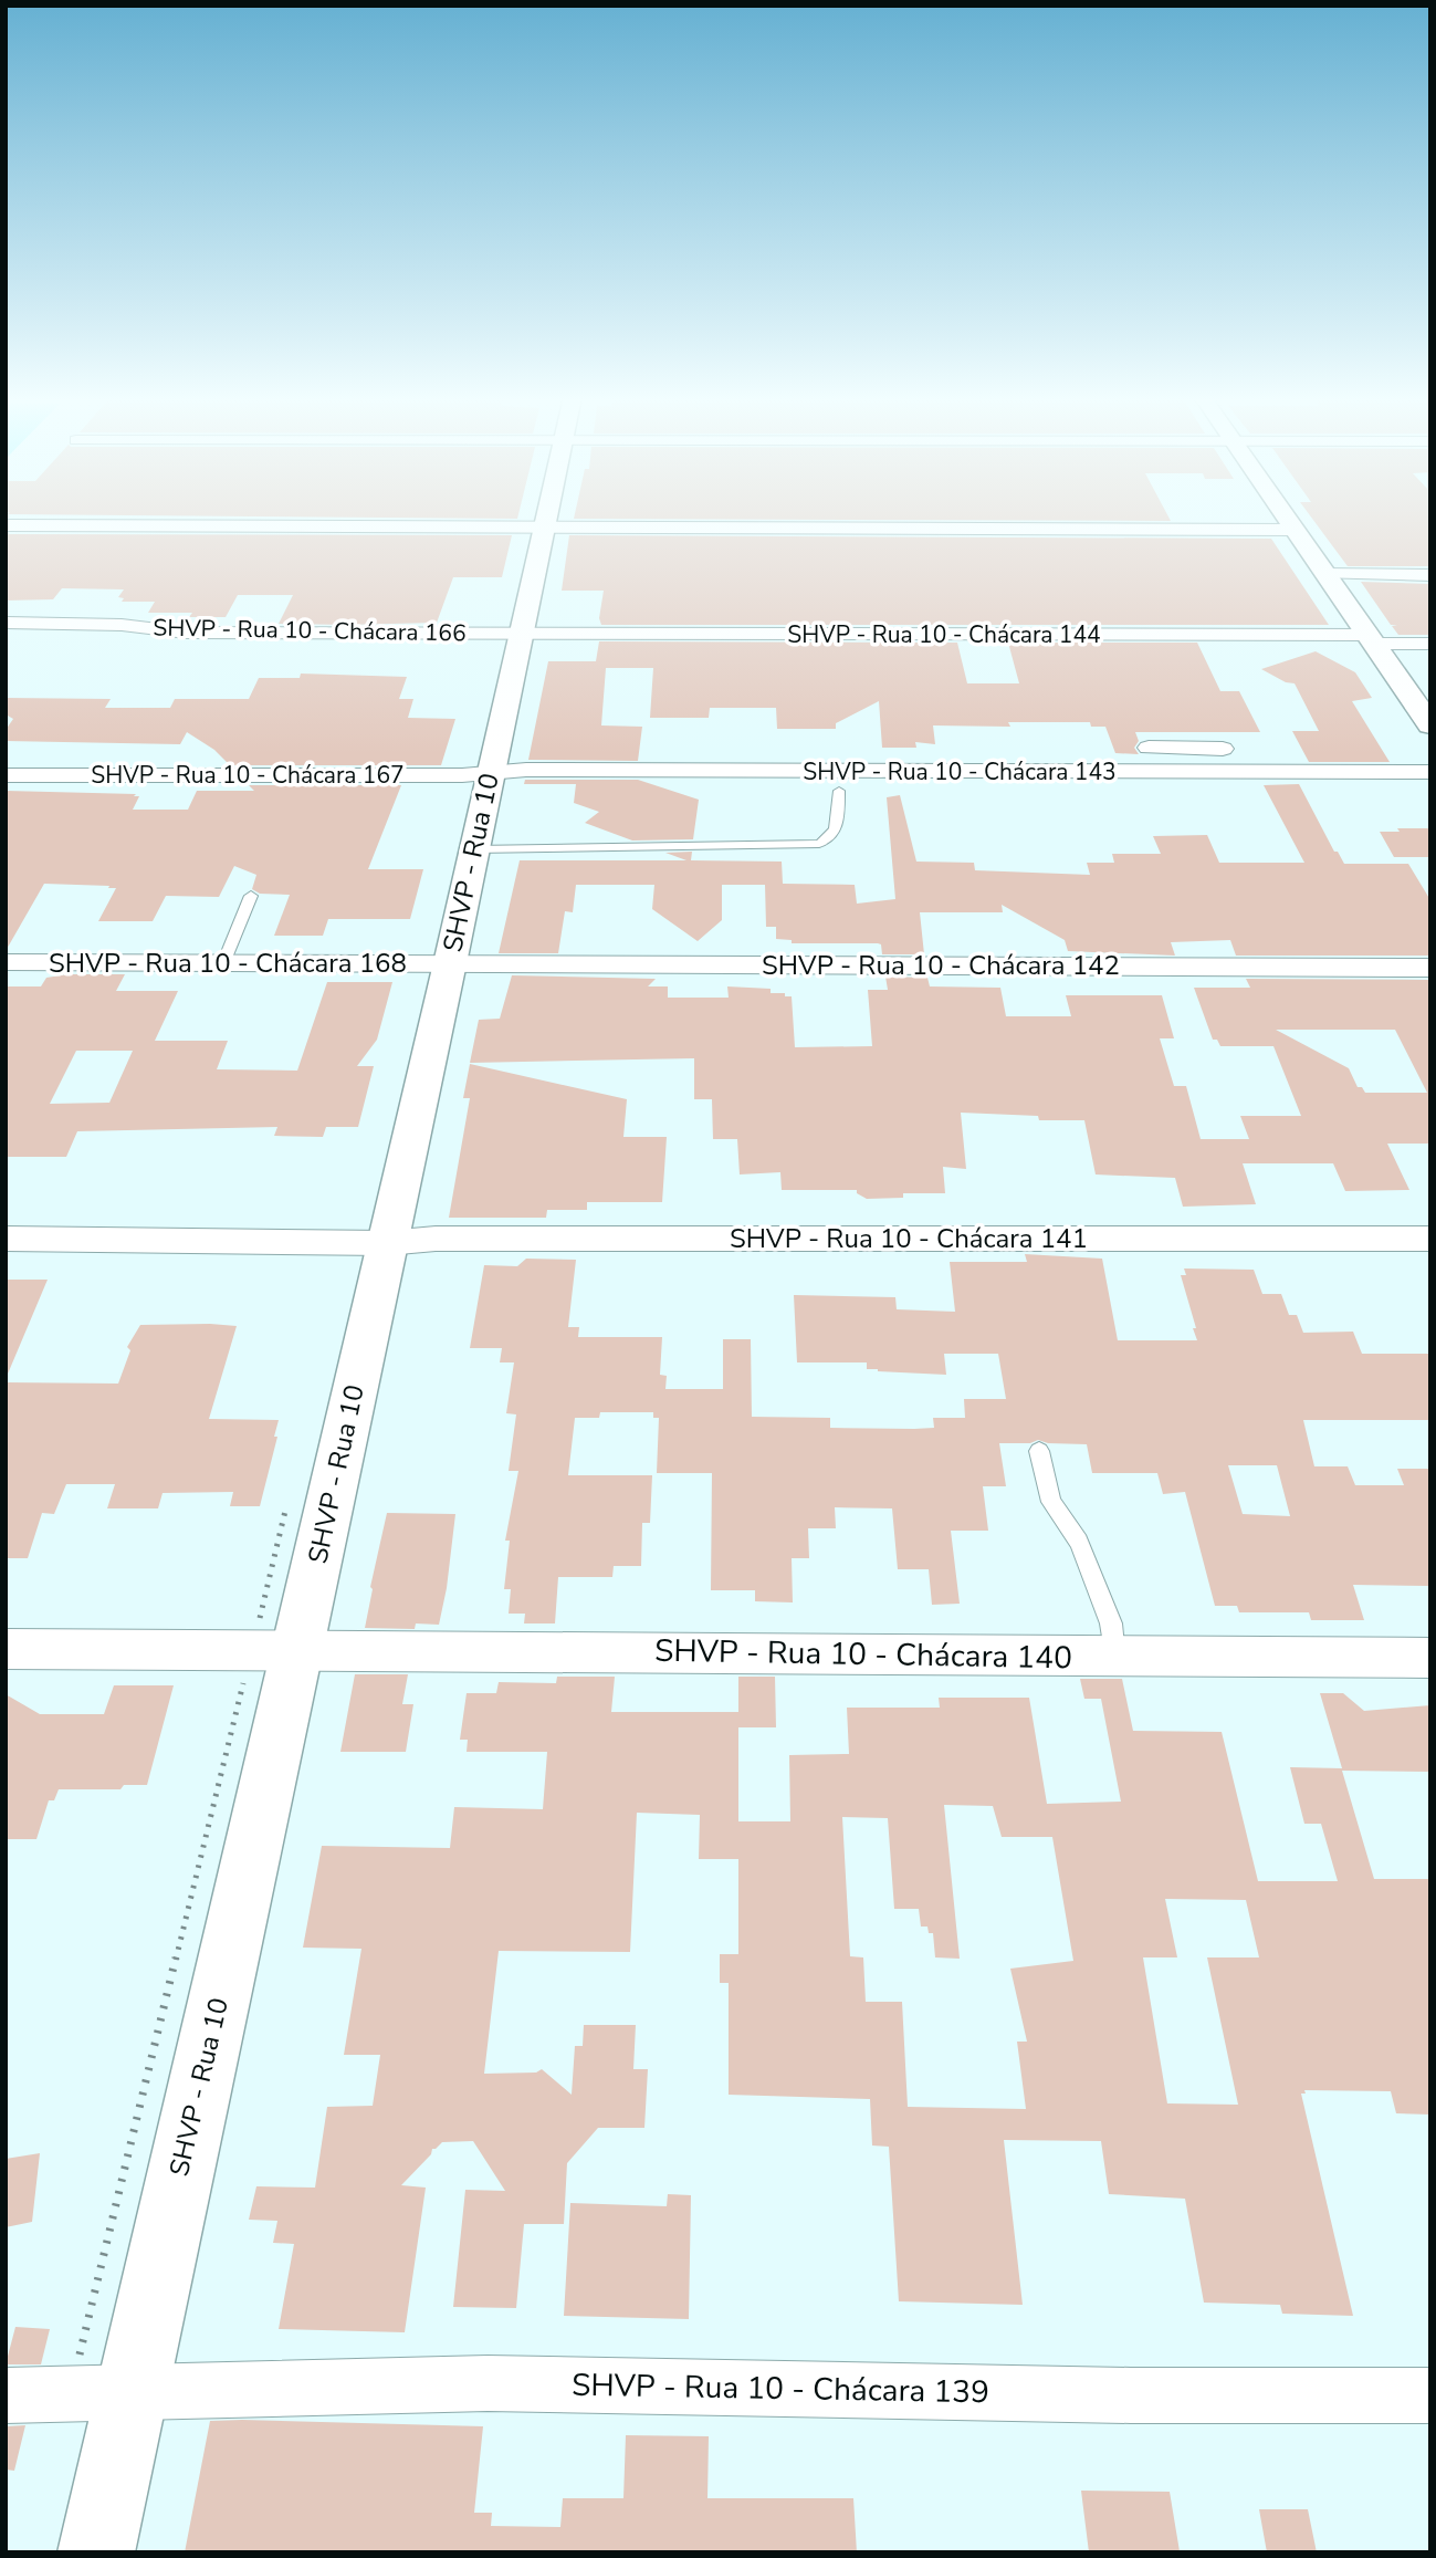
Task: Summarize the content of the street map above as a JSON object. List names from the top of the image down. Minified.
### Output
{"streets":{"street":["SHVP - Rua 10 - Chácara 166","SHVP - Rua 10 - Chácara 144","SHVP - Rua 10 - Chácara 143","SHVP - Rua 10 - Chácara 167","SHVP - Rua 10","SHVP - Rua 10 - Chácara 168","SHVP - Rua 10 - Chácara 142","SHVP - Rua 10 - Chácara 141","SHVP - Rua 10 - Chácara 140","SHVP - Rua 10 - Chácara 139"]},"crossings":[["SHVP - Rua 10 - Chácara 166","SHVP - Rua 10 - Chácara 144"],["SHVP - Rua 10 - Chácara 166","SHVP - Rua 10"],["SHVP - Rua 10 - Chácara 144","SHVP - Rua 10"],["SHVP - Rua 10 - Chácara 143","SHVP - Rua 10 - Chácara 167"],["SHVP - Rua 10 - Chácara 143","SHVP - Rua 10"],["SHVP - Rua 10 - Chácara 167","SHVP - Rua 10"],["SHVP - Rua 10","SHVP - Rua 10 - Chácara 168"],["SHVP - Rua 10","SHVP - Rua 10 - Chácara 142"],["SHVP - Rua 10","SHVP - Rua 10 - Chácara 141"],["SHVP - Rua 10","SHVP - Rua 10 - Chácara 140"],["SHVP - Rua 10","SHVP - Rua 10 - Chácara 139"],["SHVP - Rua 10 - Chácara 168","SHVP - Rua 10 - Chácara 142"]]}
